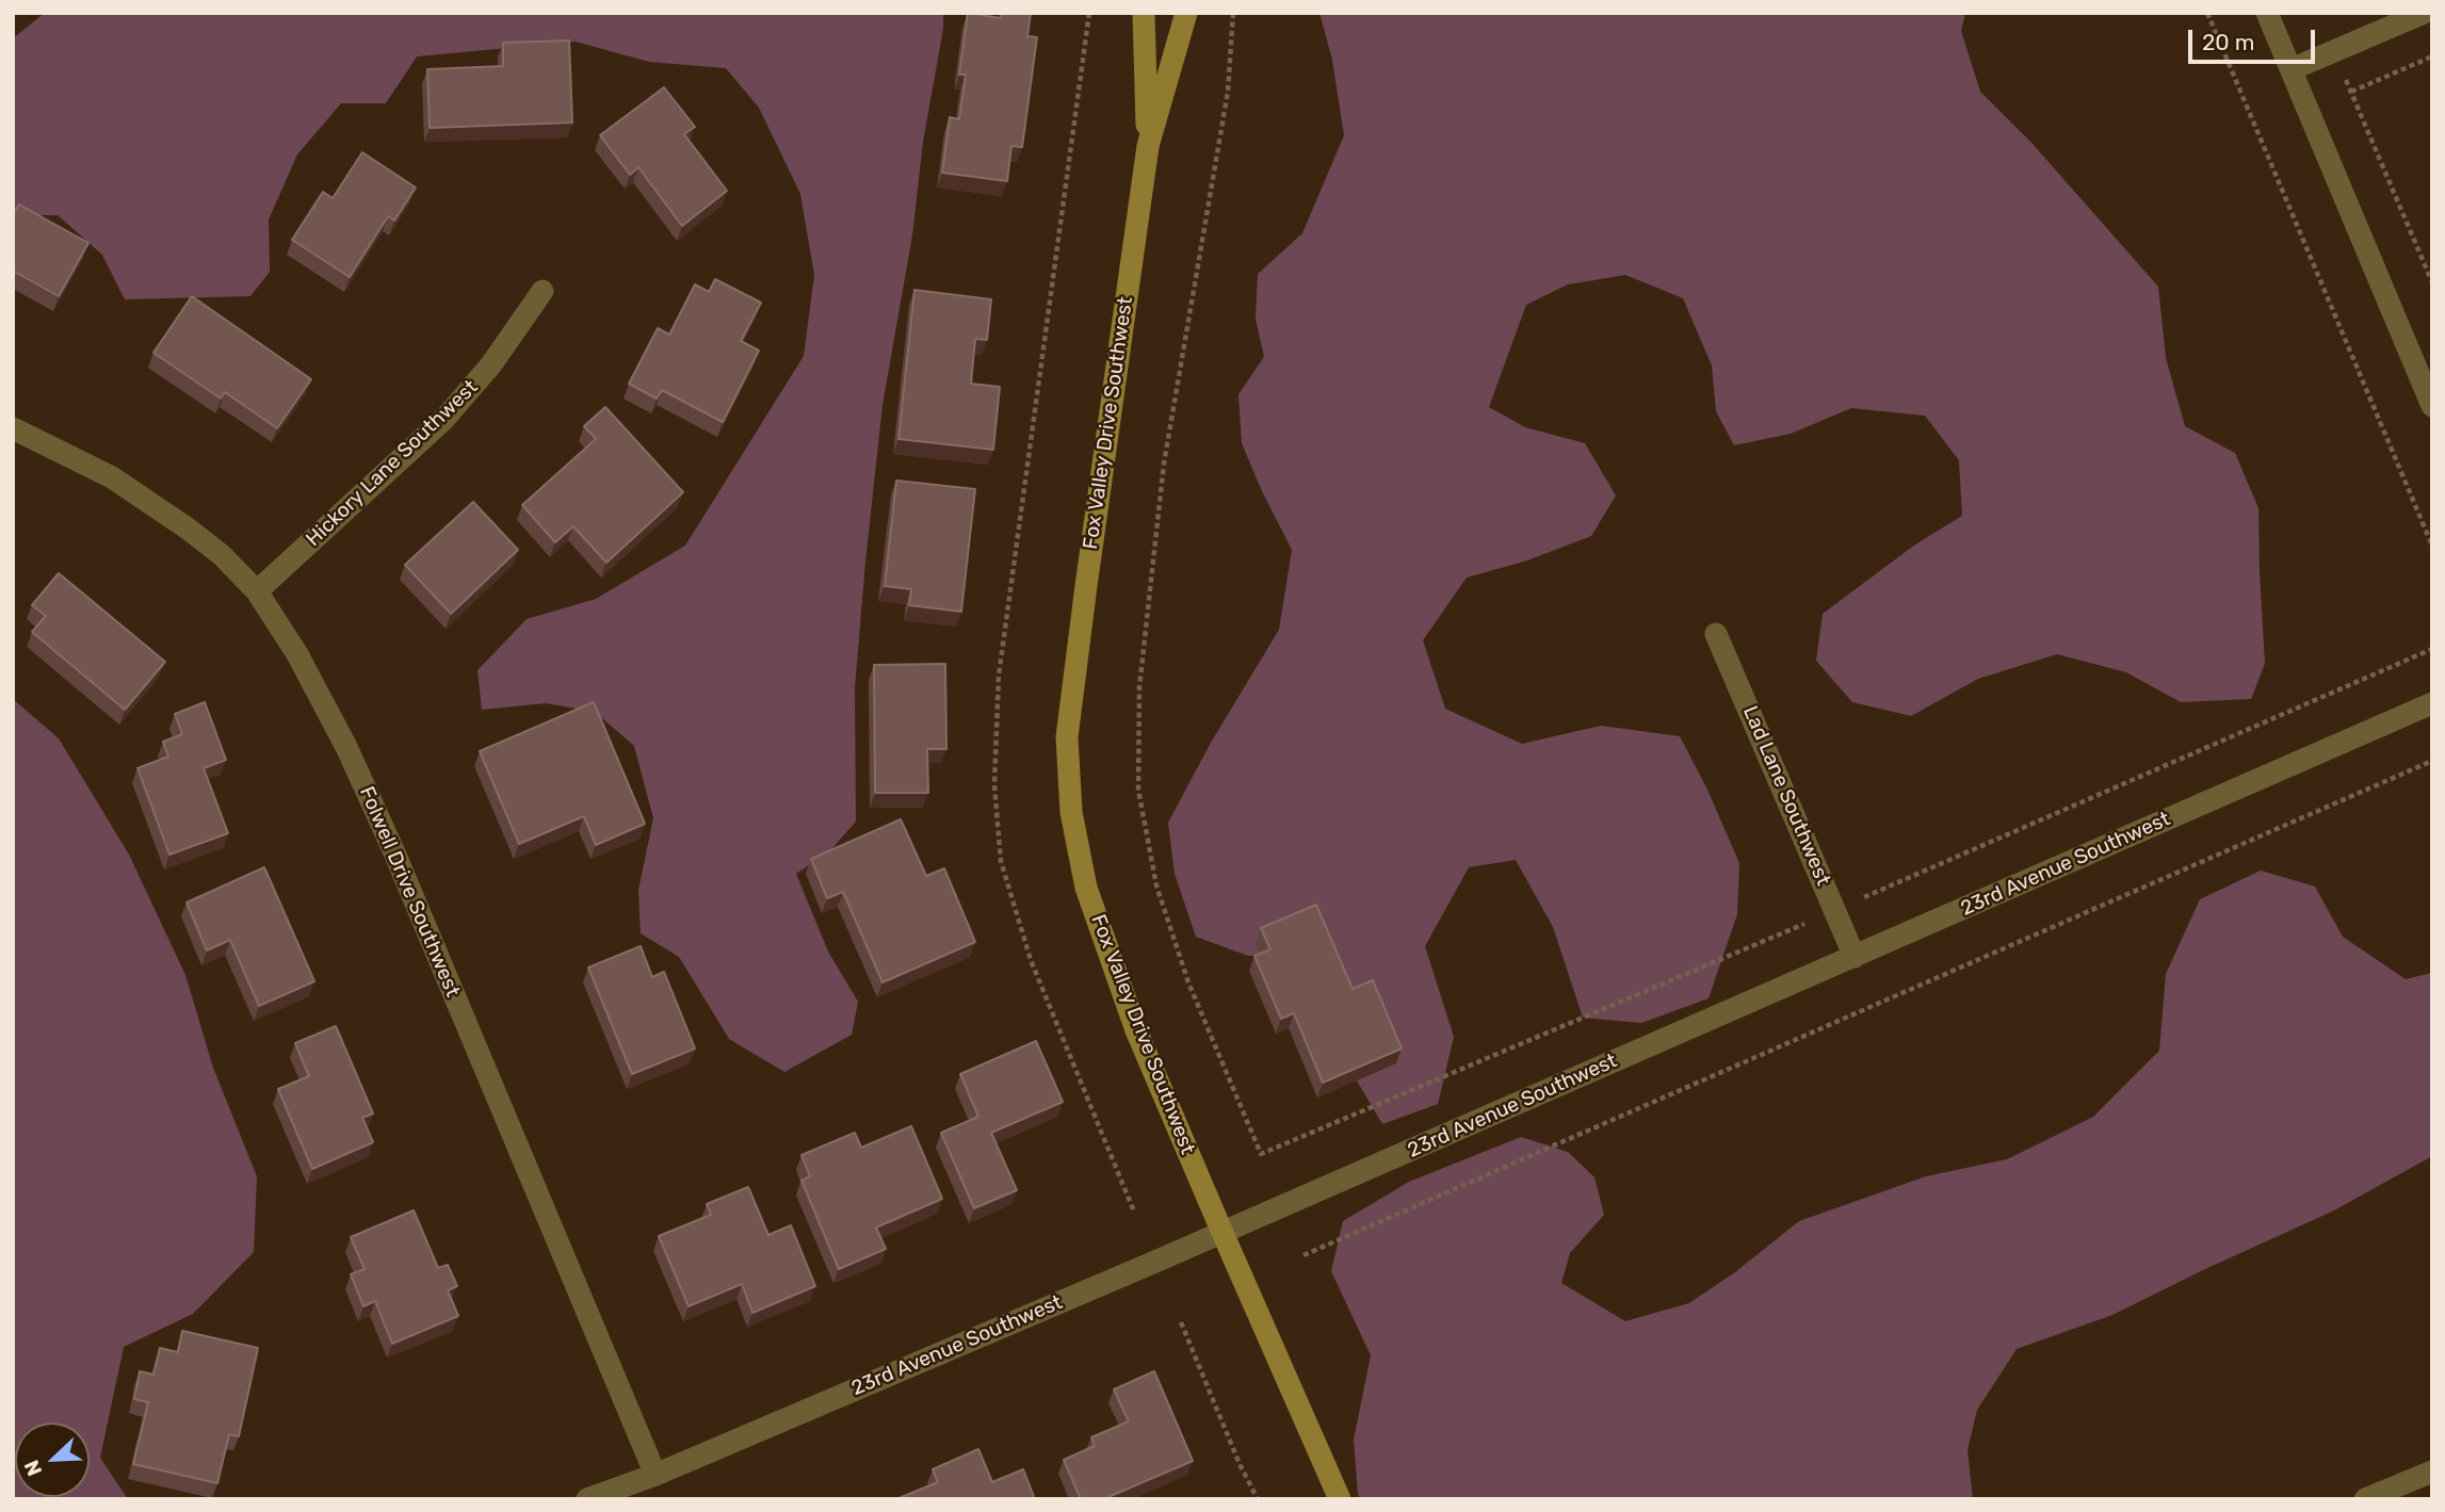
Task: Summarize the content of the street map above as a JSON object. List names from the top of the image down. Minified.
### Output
{"streets":{"street":["Fox Valley Drive Southwest","Hickory Lane Southwest","Lad Lane Southwest","23rd Avenue Southwest","Folwell Drive Southwest"]},"crossings":[["Fox Valley Drive Southwest","23rd Avenue Southwest"],["Hickory Lane Southwest","Folwell Drive Southwest"],["Lad Lane Southwest","23rd Avenue Southwest"],["23rd Avenue Southwest","Folwell Drive Southwest"]],"scale_bar":"20 m","north":"bottom left"}
